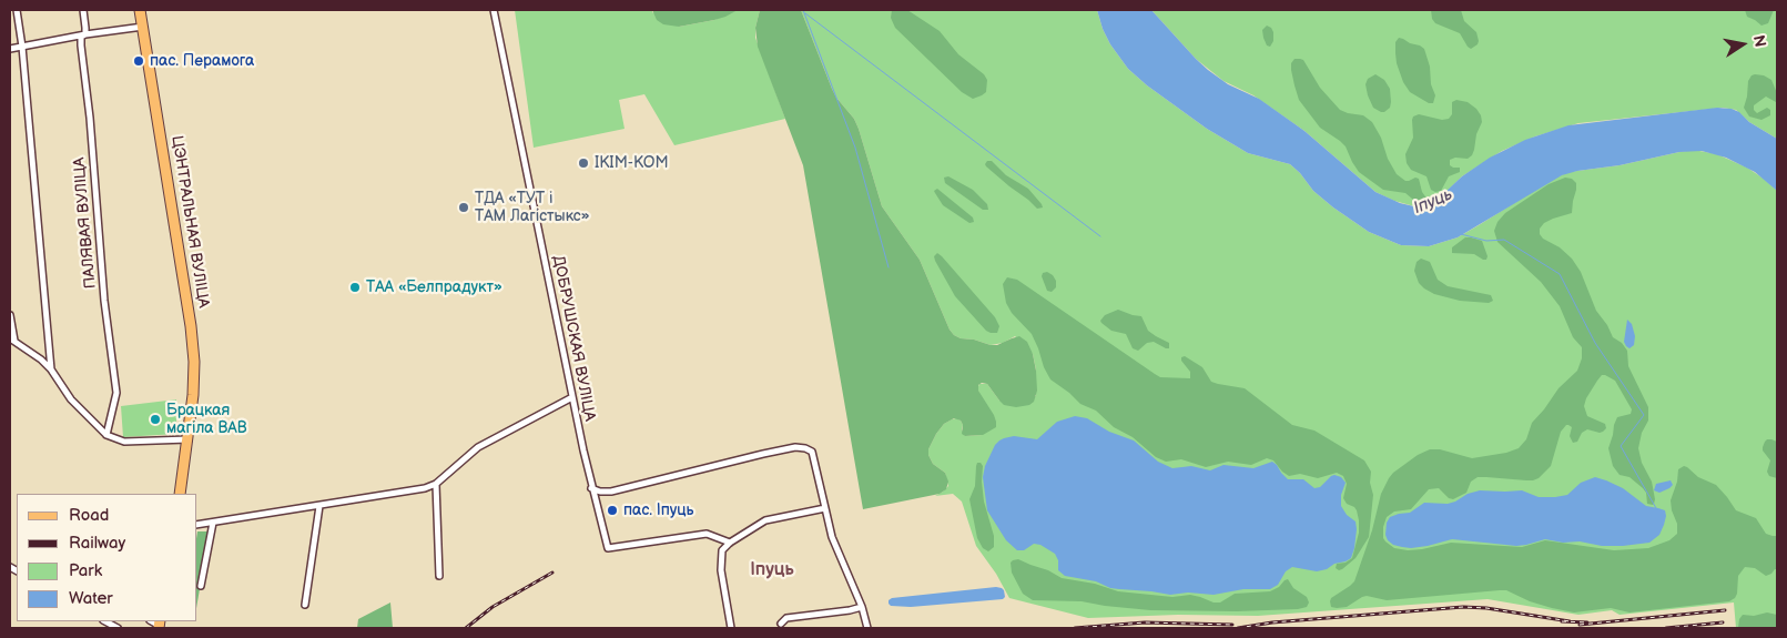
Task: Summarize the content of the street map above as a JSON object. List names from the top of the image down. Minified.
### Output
{"streets":{"main road":["ЦЭНТРАЛЬНАЯ ВУЛІЦА"],"street":["ПАЛЯВАЯ ВУЛІЦА","ДОБРУШСКАЯ ВУЛІЦА"]},"districts":["Іпуць"],"water":["Іпуць"],"places":["пас. Перамога","IKIM-KOM","ТДА «ТУТ і ТАМ Лагістыкс»","ТАА «Белпрадукт»","Брацкая магіла ВАВ","пас. Іпуць"],"legend":["Road","Railway","Park","Water"],"north":"right"}
